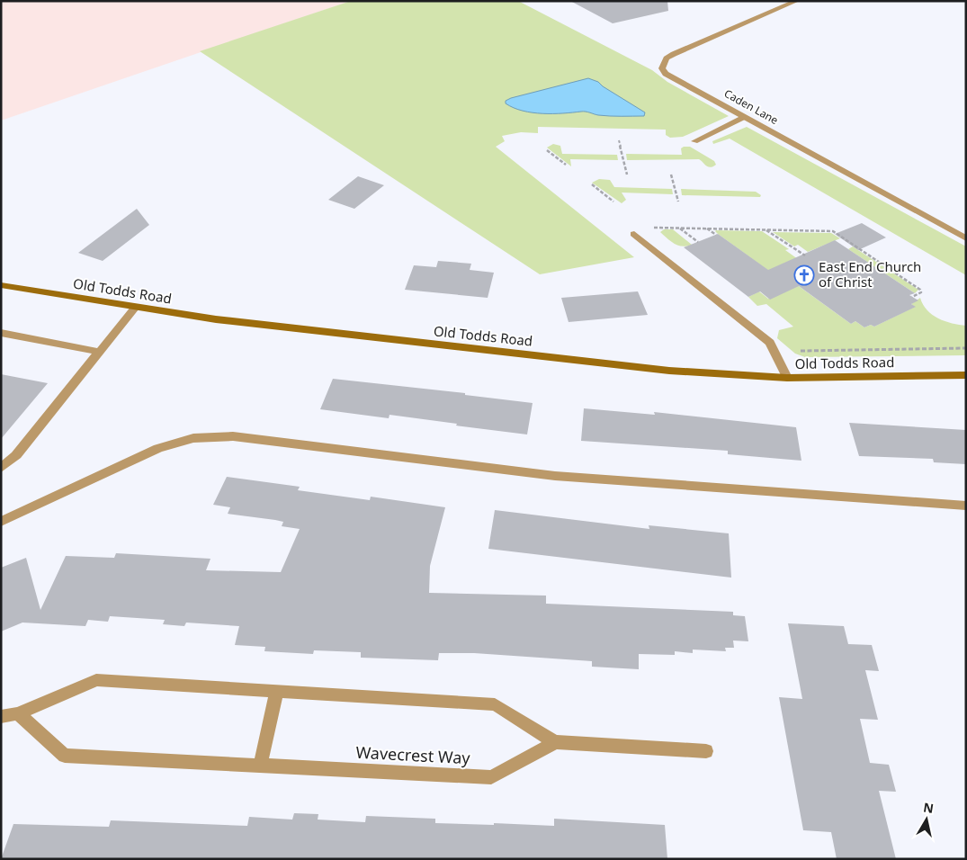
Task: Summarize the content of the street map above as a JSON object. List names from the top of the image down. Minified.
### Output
{"streets":{"main road":["Old Todds Road"],"street":["Caden Lane","Wavecrest Way"]},"places":{"church":["East End Church of Christ"]},"north":"top"}
